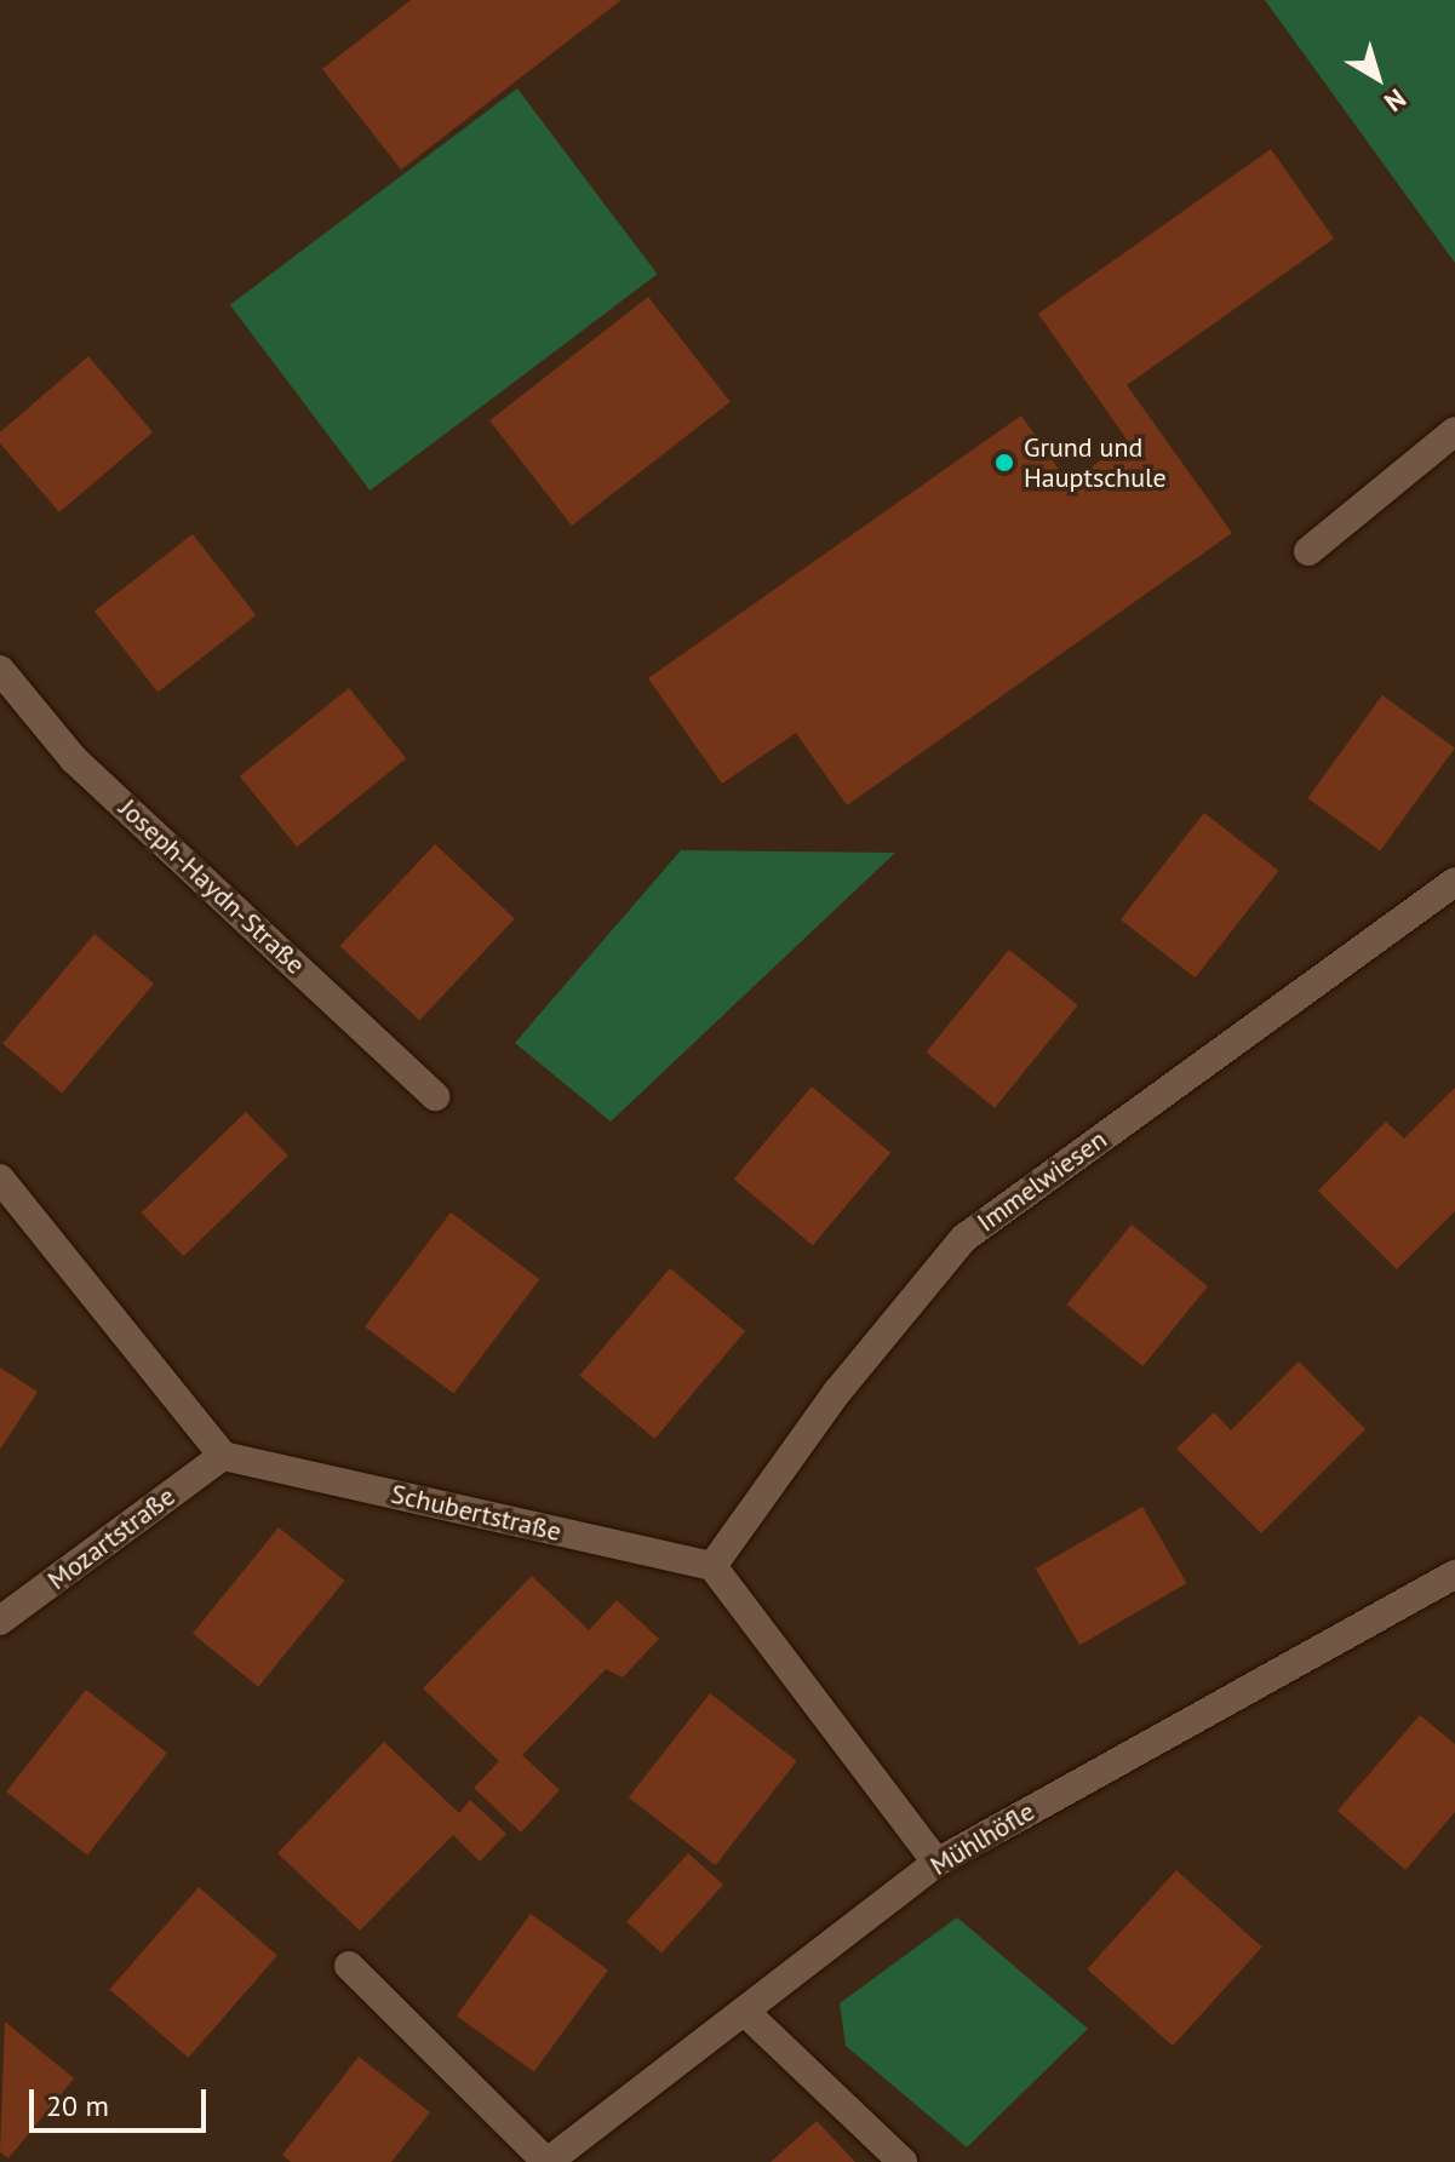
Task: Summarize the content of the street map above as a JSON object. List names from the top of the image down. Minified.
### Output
{"streets":{"street":["Joseph-Haydn-Straße","Immelwiesen","Schubertstraße","Mozartstraße","Mühlhöfle"]},"crossings":[["Immelwiesen","Schubertstraße"],["Schubertstraße","Mozartstraße"]],"places":["Grund und Hauptschule"],"scale_bar":"20 m","north":"bottom right"}
